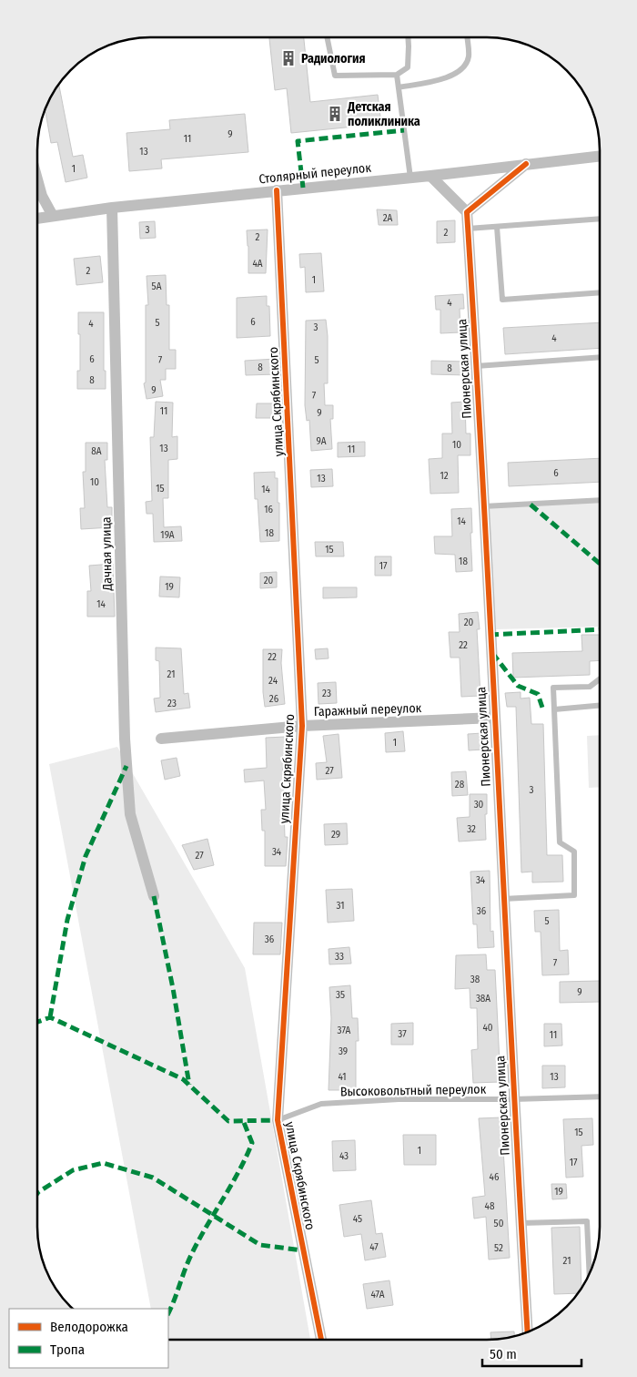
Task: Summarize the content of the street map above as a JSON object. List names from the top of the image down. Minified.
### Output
{"streets":{"street":["Столярный переулок","Пионерская улица","улица Скрябинского","Дачная улица","Гаражный переулок"],"lane":["Высоковольтный переулок"]},"crossings":[["Столярный переулок","улица Скрябинского"],["Столярный переулок","Дачная улица"],["Пионерская улица","Гаражный переулок"],["Пионерская улица","Высоковольтный переулок"],["улица Скрябинского","Гаражный переулок"],["улица Скрябинского","Высоковольтный переулок"]],"places":{"building":["Радиология","Детская поликлиника"]},"house_numbers":["9","11","13","1","2А","3","2","2","4А","2","1","5А","4","6","5","4","3","4","6","7","5","8","8","8","9","7","11","9","9А","10","13","11","8А","6","12","13","10","15","14","16","14","18","19А","15","18","17","20","19","14","20","22","22","21","24","23","26","23","1","27","28","3","30","32","29","34","27","34","31","36","5","36","33","7","38","9","35","38А","40","37А","37","11","39","41","13","15","1","43","17","46","19","48","45","50","47","52","21","47А"],"legend":["Велодорожка","Тропа"],"scale_bar":"50 m"}
